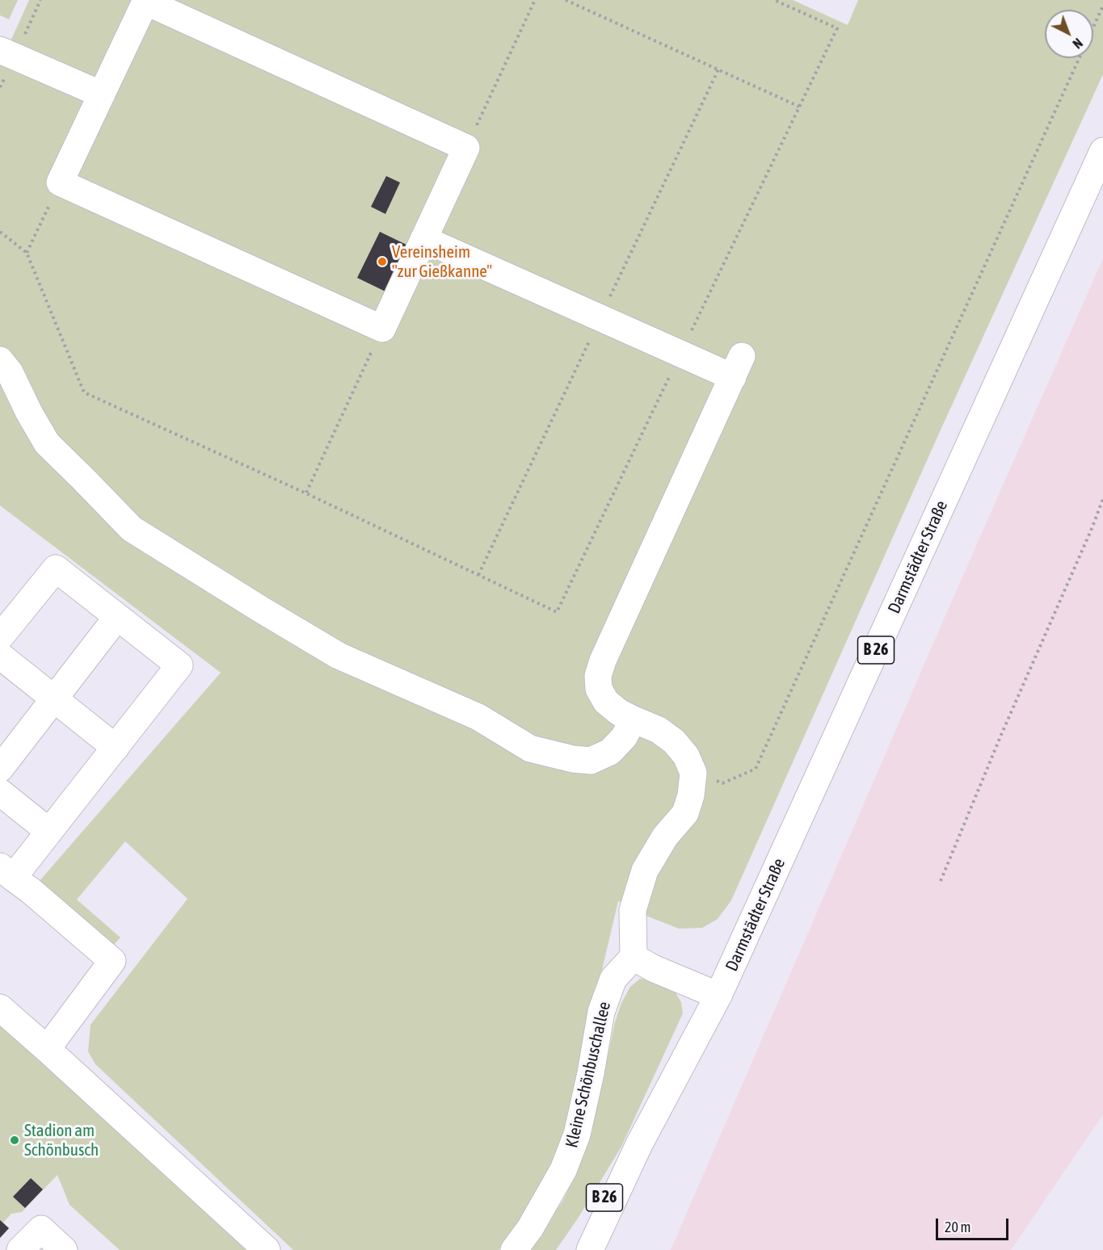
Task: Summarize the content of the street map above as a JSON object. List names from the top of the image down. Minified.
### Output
{"streets":{"main road":["Darmstädter Straße","B 26","Kleine Schönbuschallee"]},"places":["Vereinsheim \"zur Gießkanne\"","Stadion am Schönbusch"],"scale_bar":"20 m","north":"bottom right"}
